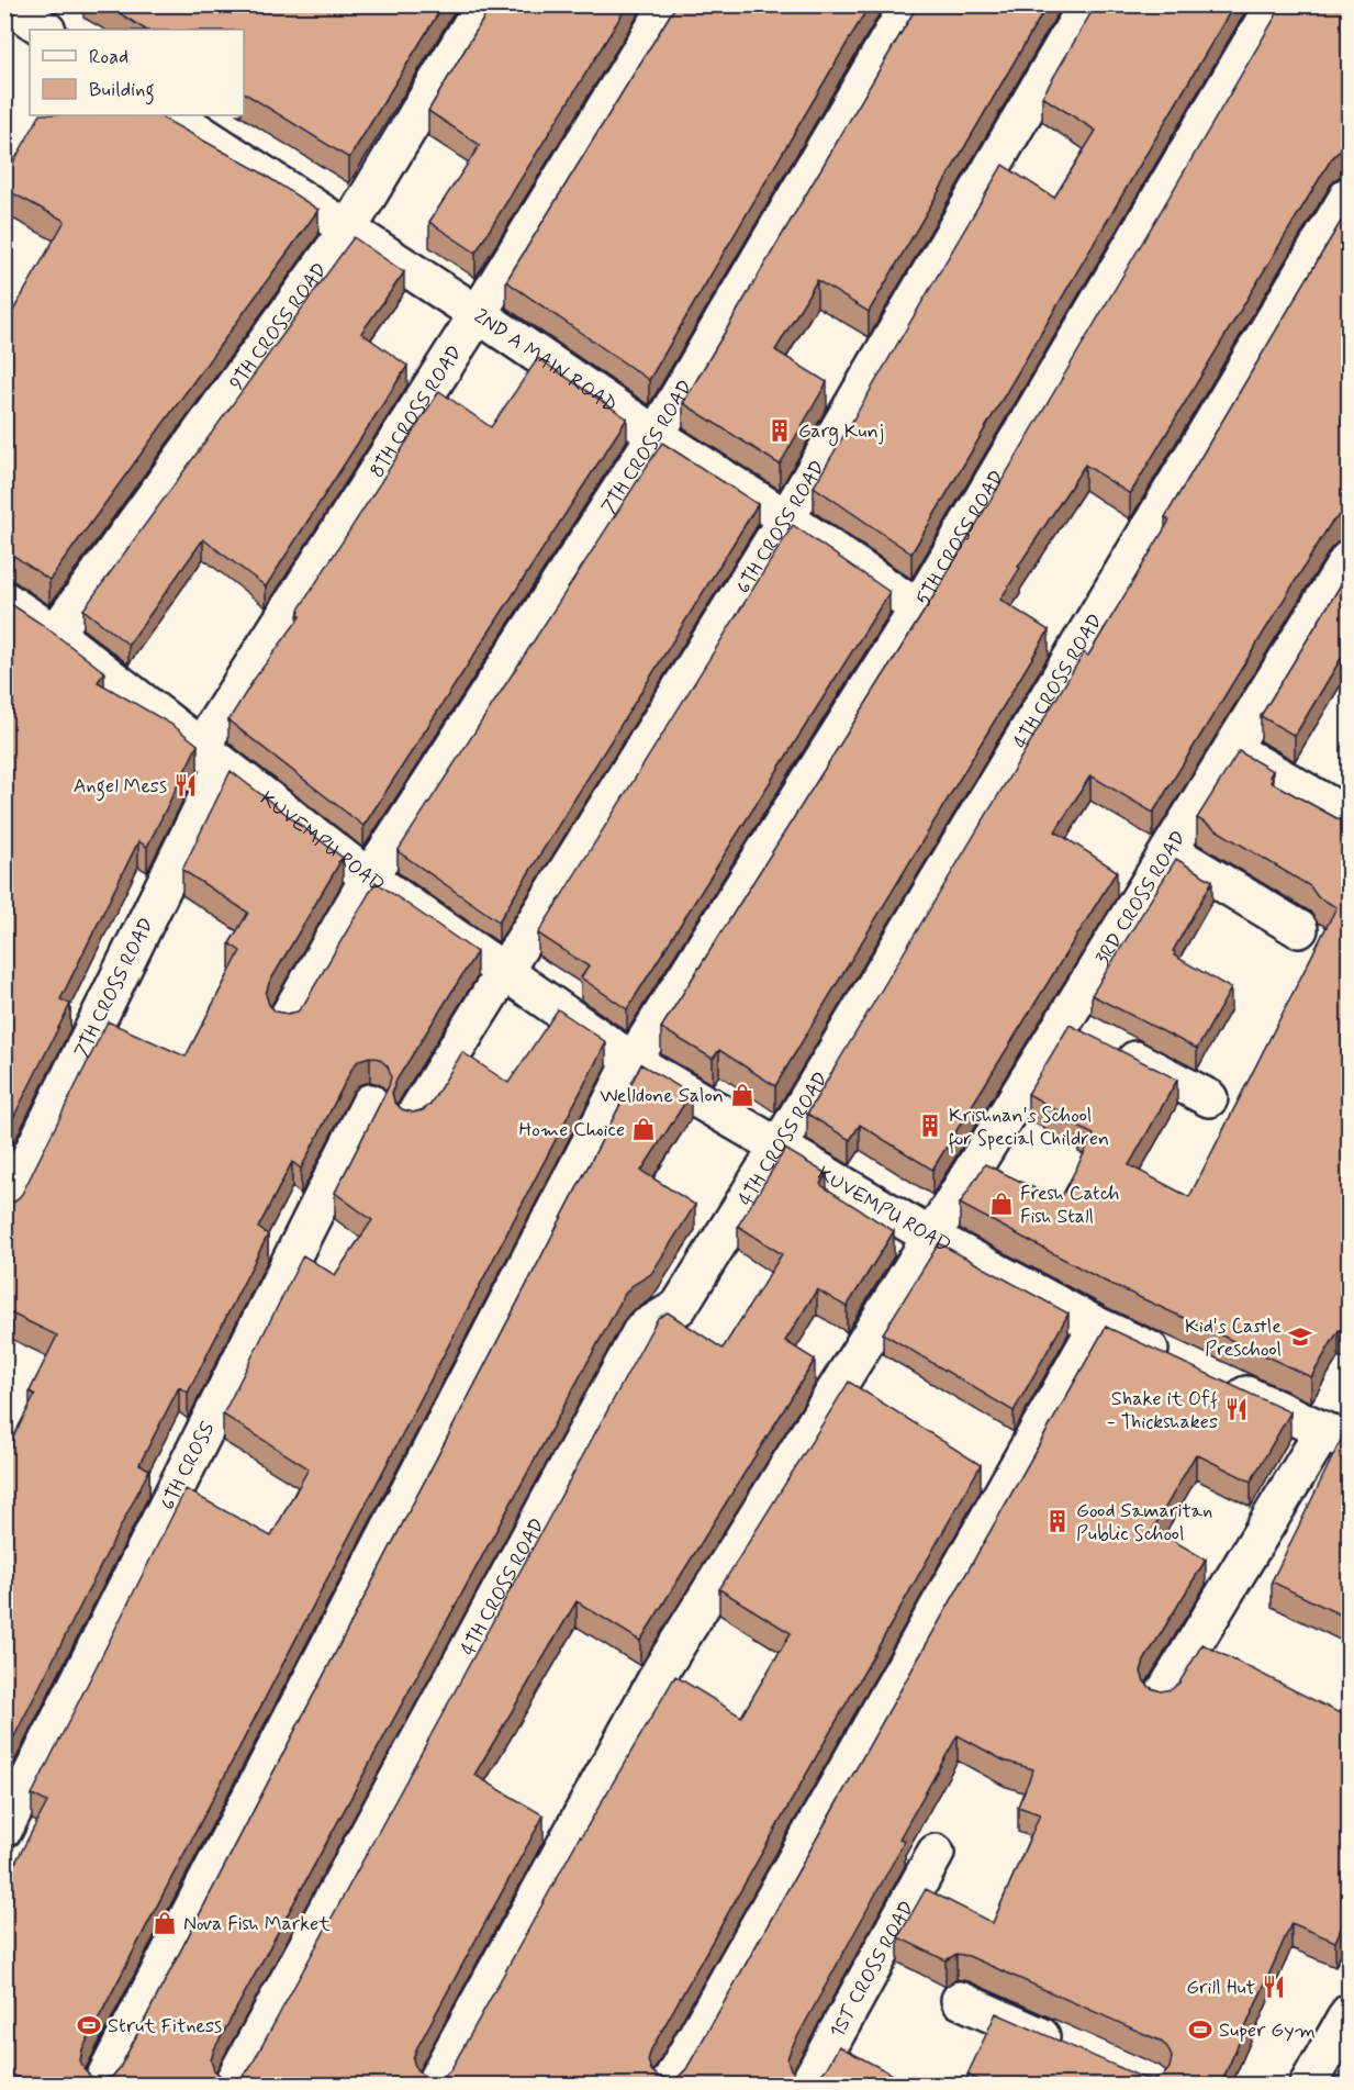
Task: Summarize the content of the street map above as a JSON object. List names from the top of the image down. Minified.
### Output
{"streets":{"street":["9TH CROSS ROAD","2ND A MAIN ROAD","8TH CROSS ROAD","7TH CROSS ROAD","6TH CROSS ROAD","5TH CROSS ROAD","4TH CROSS ROAD","KUVEMPU ROAD","3RD CROSS ROAD","6TH CROSS","1ST CROSS ROAD"]},"crossings":[["9TH CROSS ROAD","2ND A MAIN ROAD"],["9TH CROSS ROAD","KUVEMPU ROAD"],["2ND A MAIN ROAD","8TH CROSS ROAD"],["2ND A MAIN ROAD","7TH CROSS ROAD"],["2ND A MAIN ROAD","6TH CROSS ROAD"],["2ND A MAIN ROAD","5TH CROSS ROAD"],["8TH CROSS ROAD","7TH CROSS ROAD"],["8TH CROSS ROAD","KUVEMPU ROAD"],["7TH CROSS ROAD","KUVEMPU ROAD"],["6TH CROSS ROAD","KUVEMPU ROAD"],["5TH CROSS ROAD","KUVEMPU ROAD"],["4TH CROSS ROAD","KUVEMPU ROAD"],["KUVEMPU ROAD","3RD CROSS ROAD"]],"places":{"building":["Garg Kunj","Krishnan's School for Special Children","Good Samaritan Public School"],"restaurant":["Angel Mess","Shake it Off - Thickshakes","Grill Hut"],"shop":["Welldone Salon","Home Choice","Fresh Catch Fish Stall","Nova Fish Market"],"school or university":["Kid's Castle Preschool"],"sports":["Strut Fitness","Super Gym"]},"legend":["Road","Building"]}
